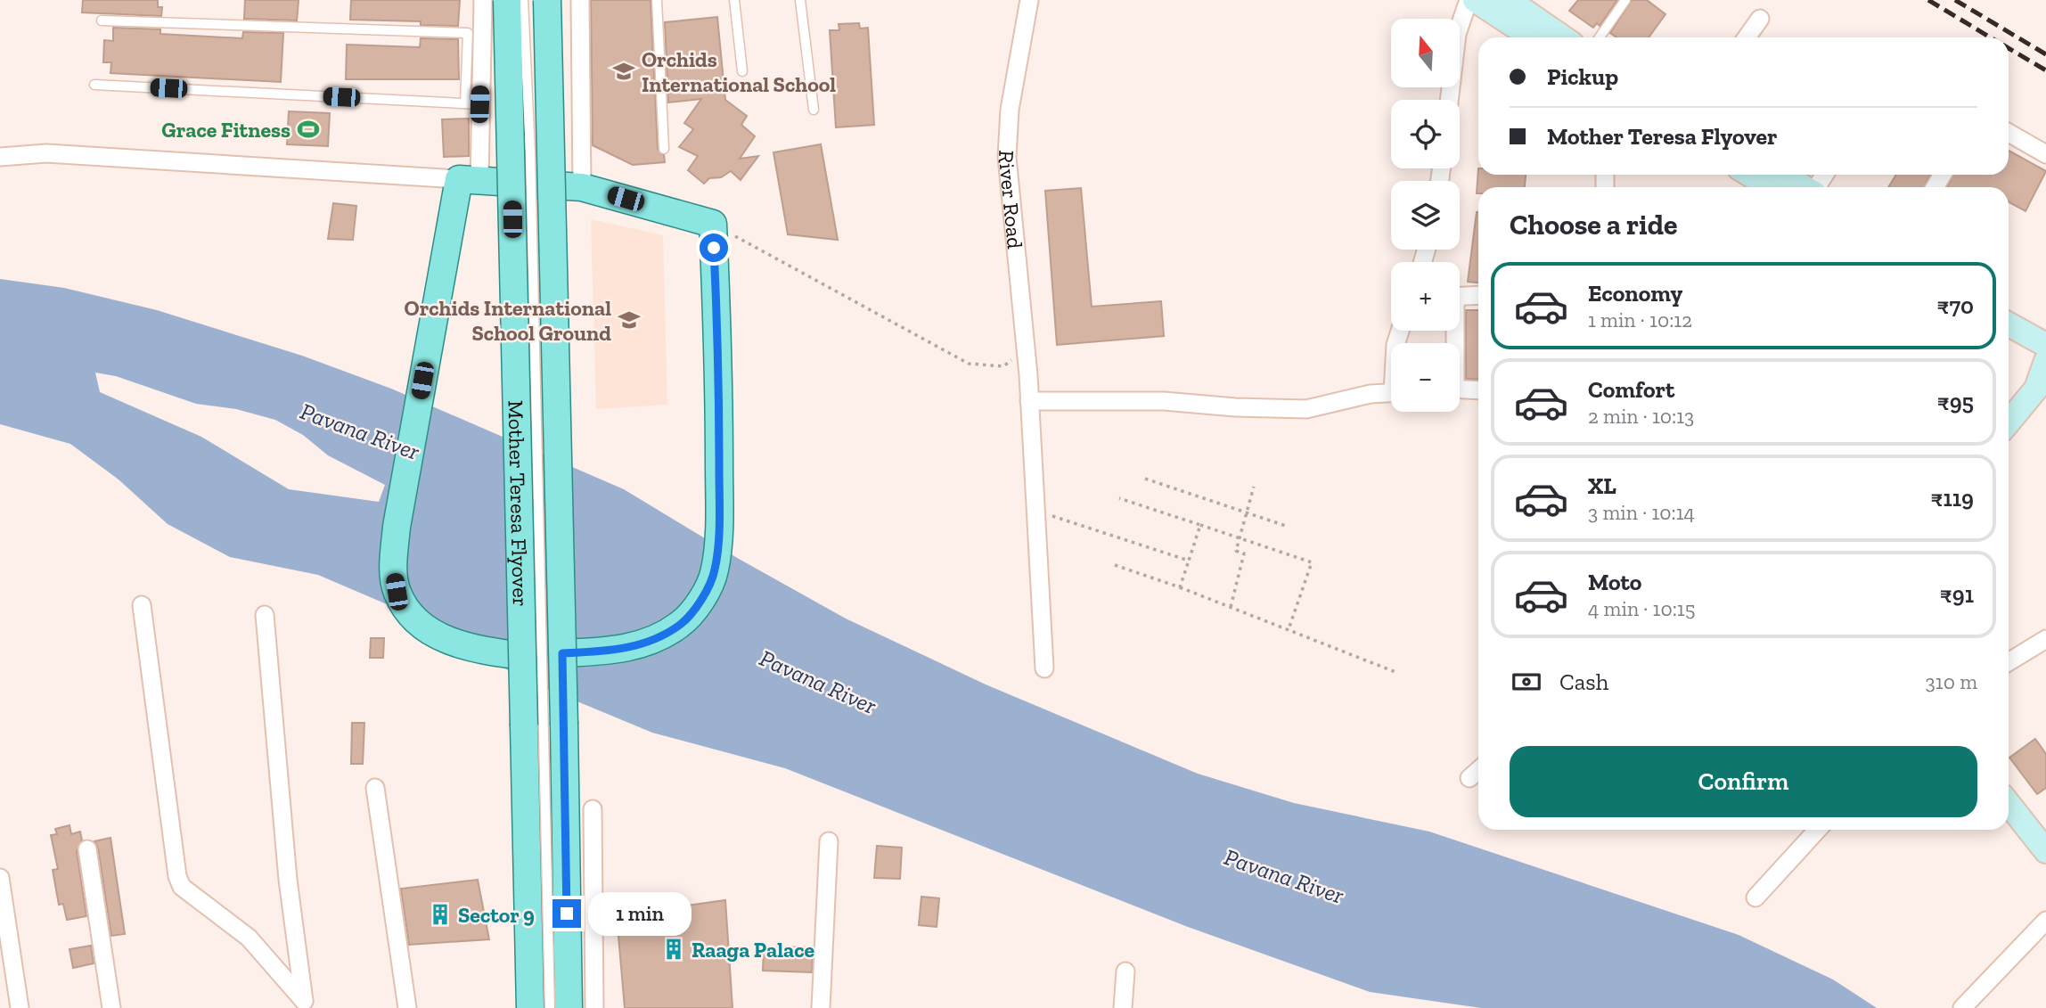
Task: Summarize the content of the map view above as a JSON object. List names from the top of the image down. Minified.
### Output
{"streets":{"main road":["Mother Teresa Flyover"],"street":["River Road"]},"water":["Pavana River"],"places":{"school or university":["Orchids International School","Orchids International School Ground"],"sports":["Grace Fitness"],"building":["Sector 9","Raaga Palace"]},"north":"top","page":{"map_buttons":["+","−"],"banner":["Pickup","Mother Teresa Flyover"],"heading":"Choose a ride","list":[{"name":"Economy","note":"1 min · 10:12","value":"₹70"},{"name":"Comfort","note":"2 min · 10:13","value":"₹95"},{"name":"XL","note":"3 min · 10:14","value":"₹119"},{"name":"Moto","note":"4 min · 10:15","value":"₹91"}],"pay":["Cash","310 m"],"buttons":"Confirm","bubble":"1 min"}}
